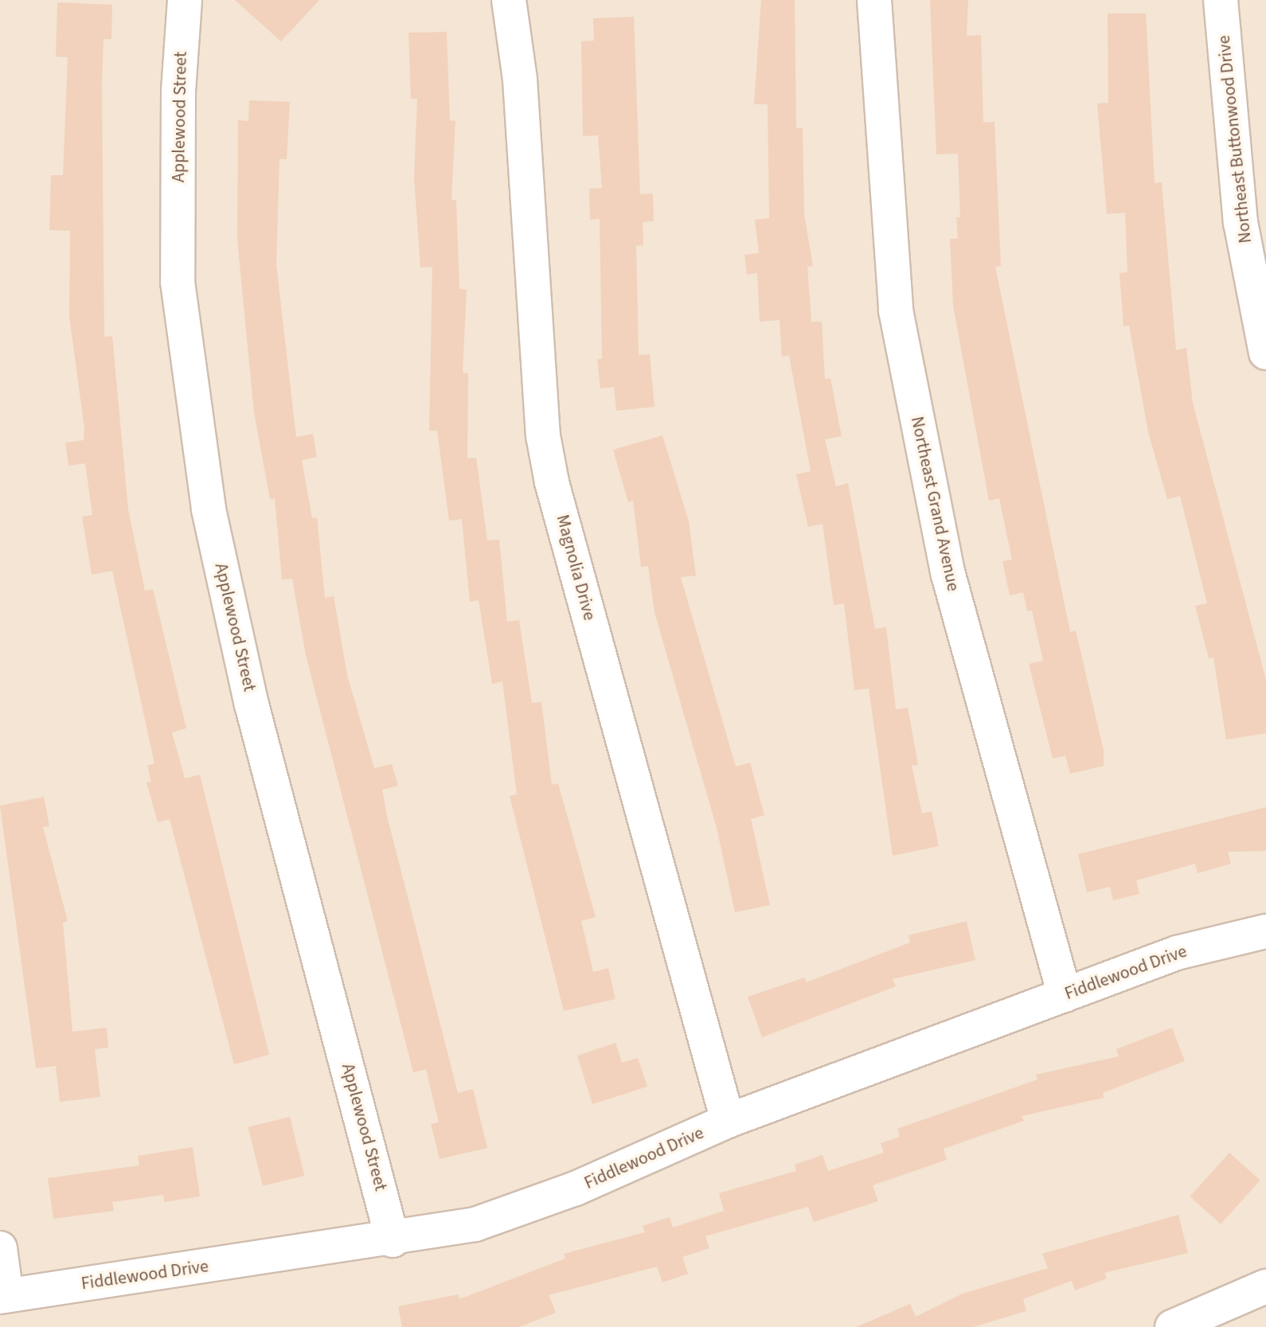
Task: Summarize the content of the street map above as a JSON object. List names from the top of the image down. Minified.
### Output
{"streets":{"street":["Applewood Street","Northeast Buttonwood Drive","Northeast Grand Avenue","Magnolia Drive","Fiddlewood Drive"]},"crossings":[["Applewood Street","Fiddlewood Drive"],["Northeast Grand Avenue","Fiddlewood Drive"],["Magnolia Drive","Fiddlewood Drive"]]}
